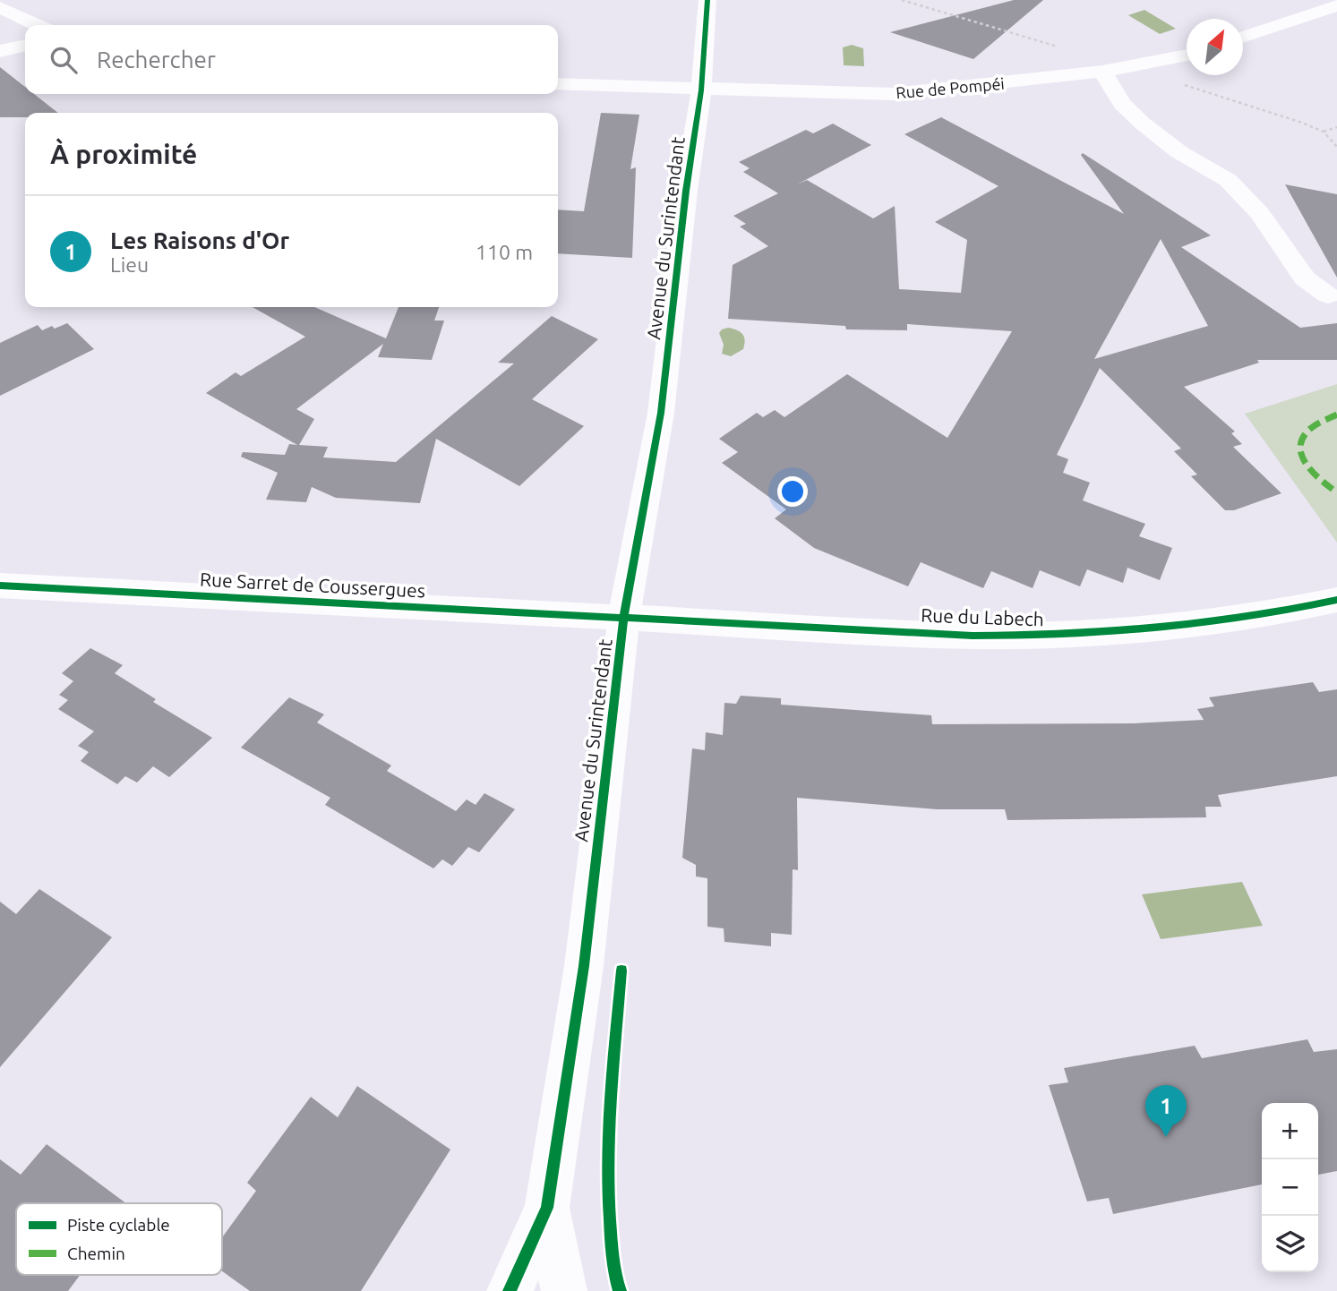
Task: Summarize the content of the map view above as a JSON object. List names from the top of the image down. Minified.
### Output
{"streets":{"street":["Rue de Pompéi","Avenue du Surintendant","Rue Sarret de Coussergues","Rue du Labech"]},"crossings":[["Rue de Pompéi","Avenue du Surintendant"],["Avenue du Surintendant","Rue Sarret de Coussergues"],["Avenue du Surintendant","Rue du Labech"],["Rue Sarret de Coussergues","Rue du Labech"]],"legend":["Piste cyclable","Chemin"],"north":"top right","page":{"search":"Rechercher","heading":"À proximité","list":[{"mark":"1","name":"Les Raisons d'Or","note":"Lieu","value":"110 m"}],"pins":"1","map_buttons":["+","−"]}}
